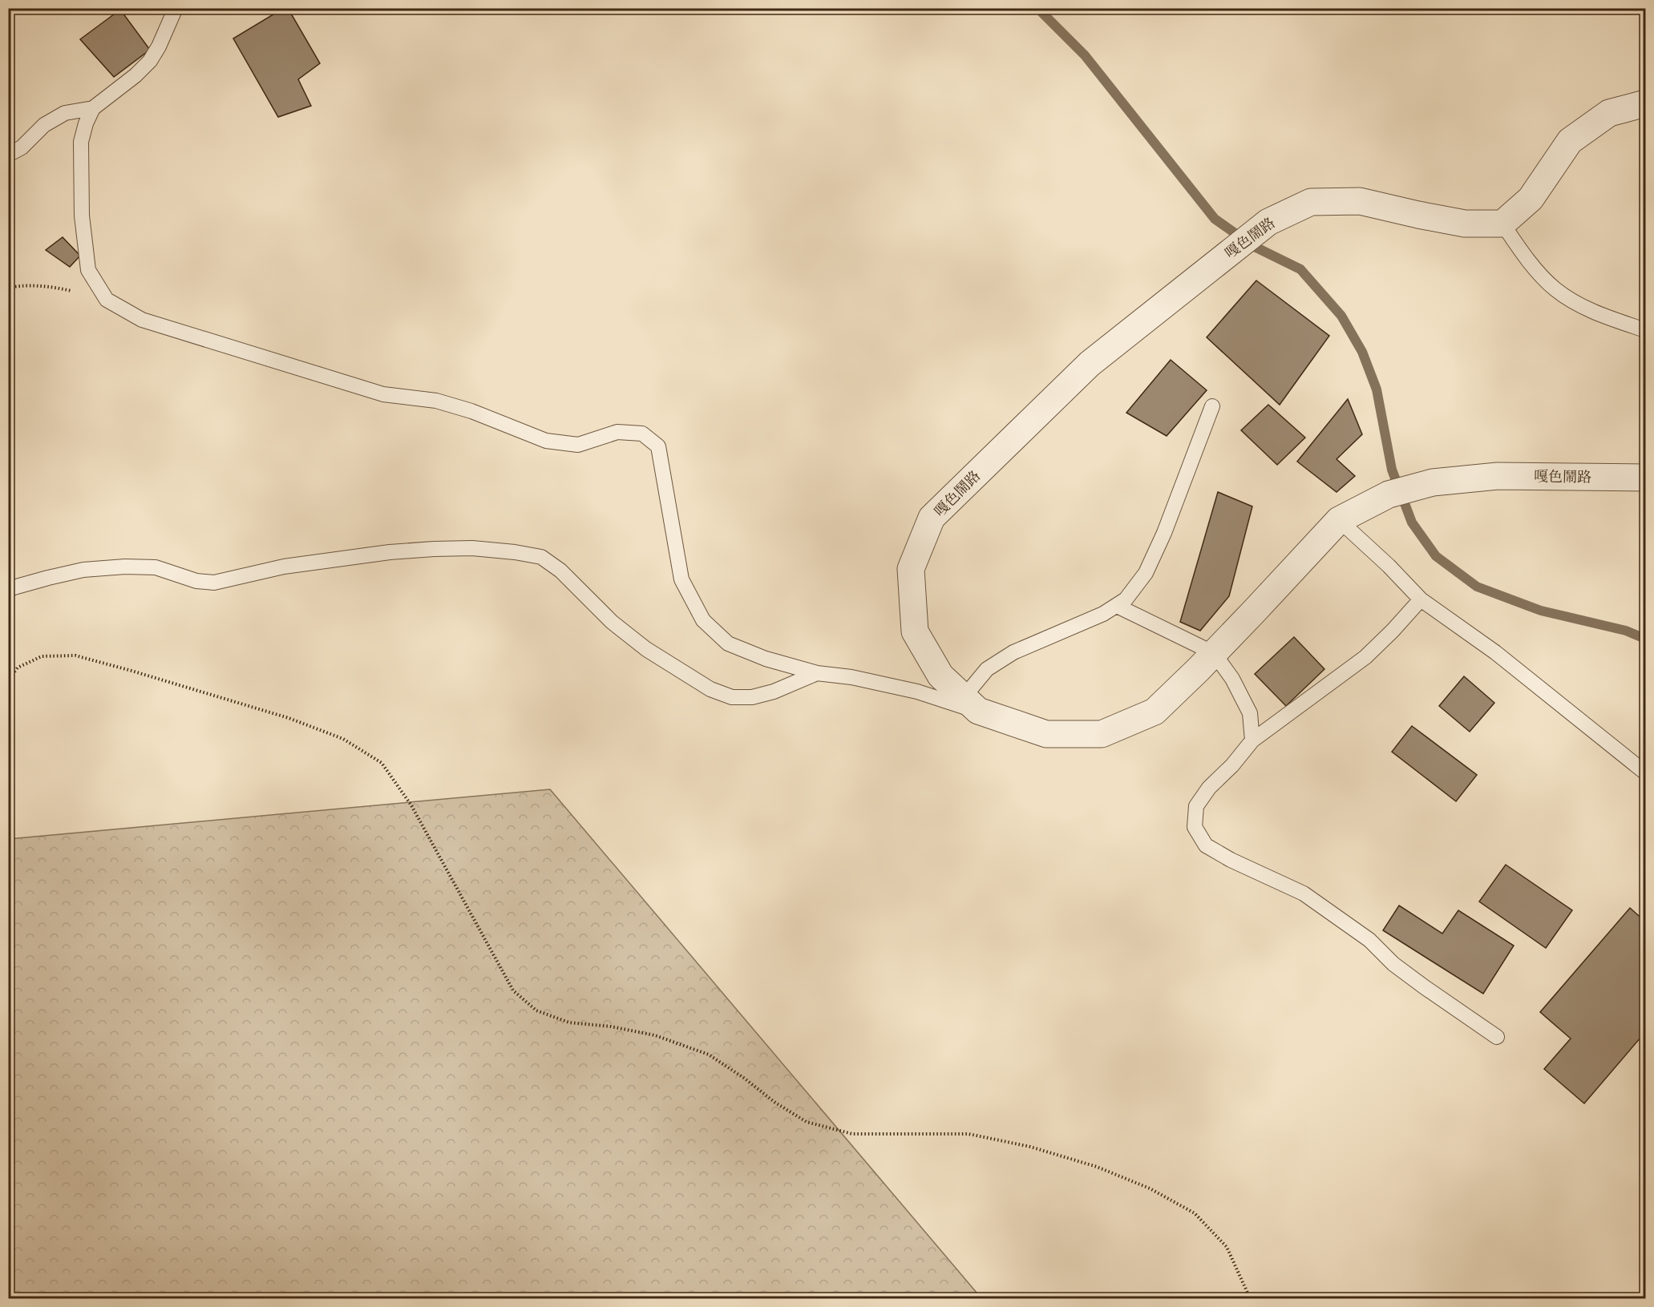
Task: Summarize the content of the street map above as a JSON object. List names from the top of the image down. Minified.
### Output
{"streets":{"street":["嘎色鬧路"]}}
